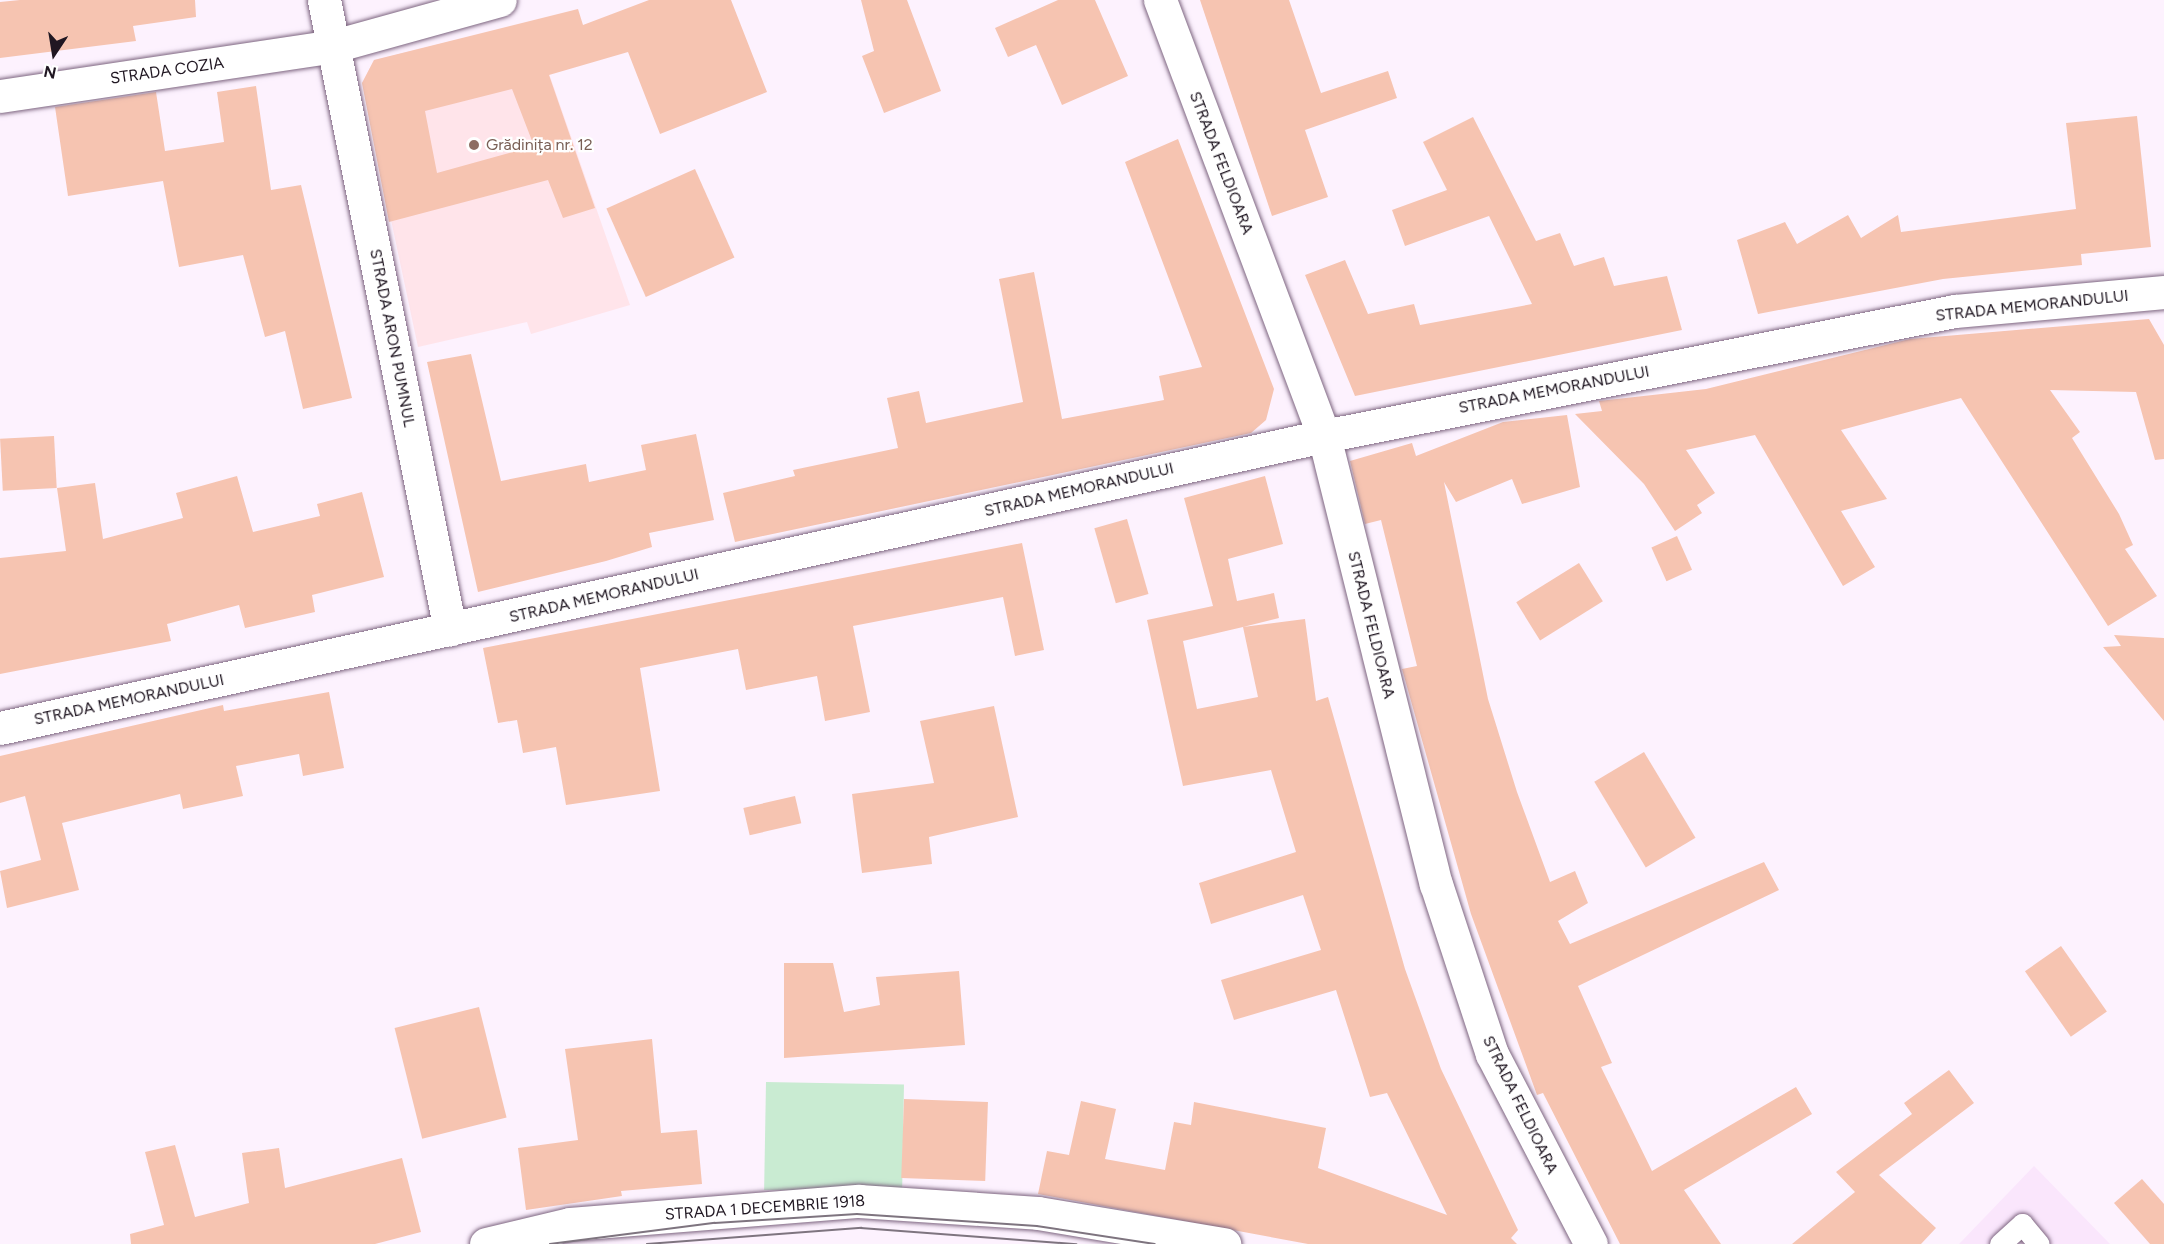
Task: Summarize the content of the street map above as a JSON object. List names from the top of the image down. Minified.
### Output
{"streets":{"street":["STRADA COZIA","STRADA FELDIOARA","STRADA MEMORANDULUI","STRADA ARON PUMNUL","STRADA 1 DECEMBRIE 1918"]},"crossings":[["STRADA COZIA","STRADA ARON PUMNUL"],["STRADA FELDIOARA","STRADA MEMORANDULUI"],["STRADA MEMORANDULUI","STRADA ARON PUMNUL"]],"places":["Grădinița nr. 12"],"north":"bottom"}
